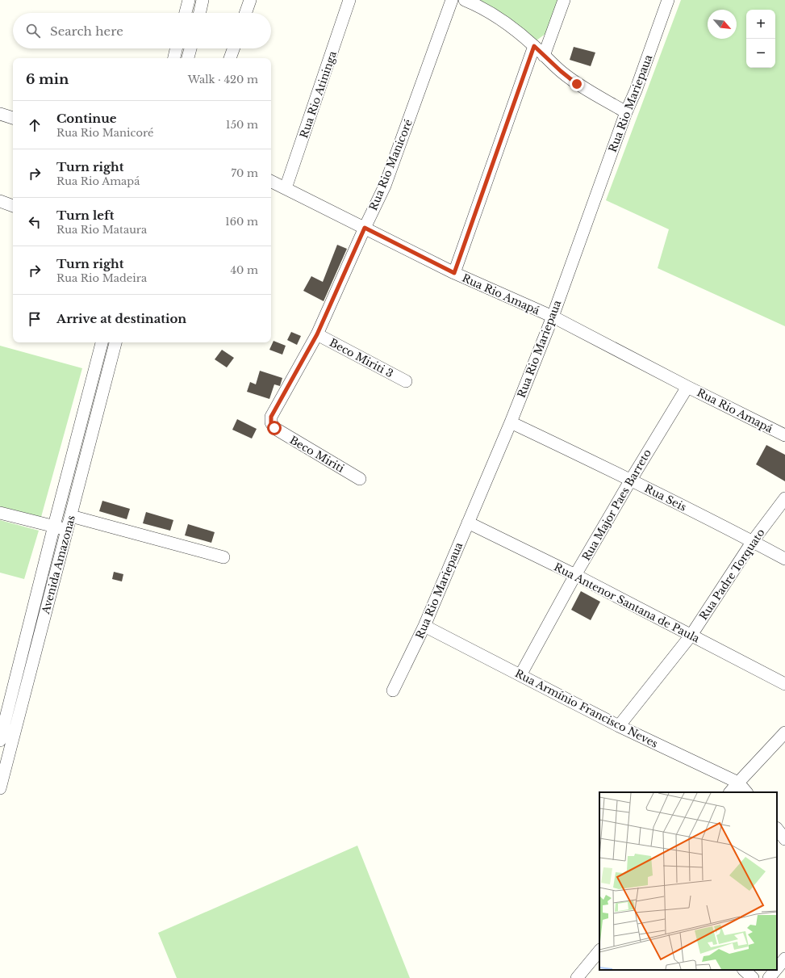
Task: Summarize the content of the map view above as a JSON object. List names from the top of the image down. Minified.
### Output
{"streets":{"street":["Rua Rio Atininga","Rua Rio Mariepaua","Rua Rio Manicoré","Rua Rio Amapá","Beco Miriti 3","Beco Miriti","Rua Seis","Rua Major Paes Barreto","Avenida Amazonas","Rua Padre Torquato","Rua Antenor Santana de Paula","Rua Armínio Francisco Neves"]},"crossings":[["Rua Rio Atininga","Rua Rio Amapá"],["Rua Rio Mariepaua","Rua Rio Amapá"],["Rua Rio Mariepaua","Rua Seis"],["Rua Rio Mariepaua","Rua Antenor Santana de Paula"],["Rua Rio Mariepaua","Rua Armínio Francisco Neves"],["Rua Rio Manicoré","Rua Rio Amapá"],["Rua Rio Manicoré","Beco Miriti 3"],["Rua Rio Manicoré","Beco Miriti"],["Rua Rio Amapá","Rua Major Paes Barreto"],["Rua Seis","Rua Major Paes Barreto"],["Rua Seis","Rua Padre Torquato"],["Rua Major Paes Barreto","Rua Antenor Santana de Paula"],["Rua Major Paes Barreto","Rua Armínio Francisco Neves"],["Rua Padre Torquato","Rua Antenor Santana de Paula"],["Rua Padre Torquato","Rua Armínio Francisco Neves"]],"north":"bottom right","page":{"map_buttons":["+","−"],"search":"Search here","heading":["6 min","Walk · 420 m"],"list":[["Continue","Rua Rio Manicoré","150 m"],["Turn right","Rua Rio Amapá","70 m"],["Turn left","Rua Rio Mataura","160 m"],["Turn right","Rua Rio Madeira","40 m"],"Arrive at destination"]}}
